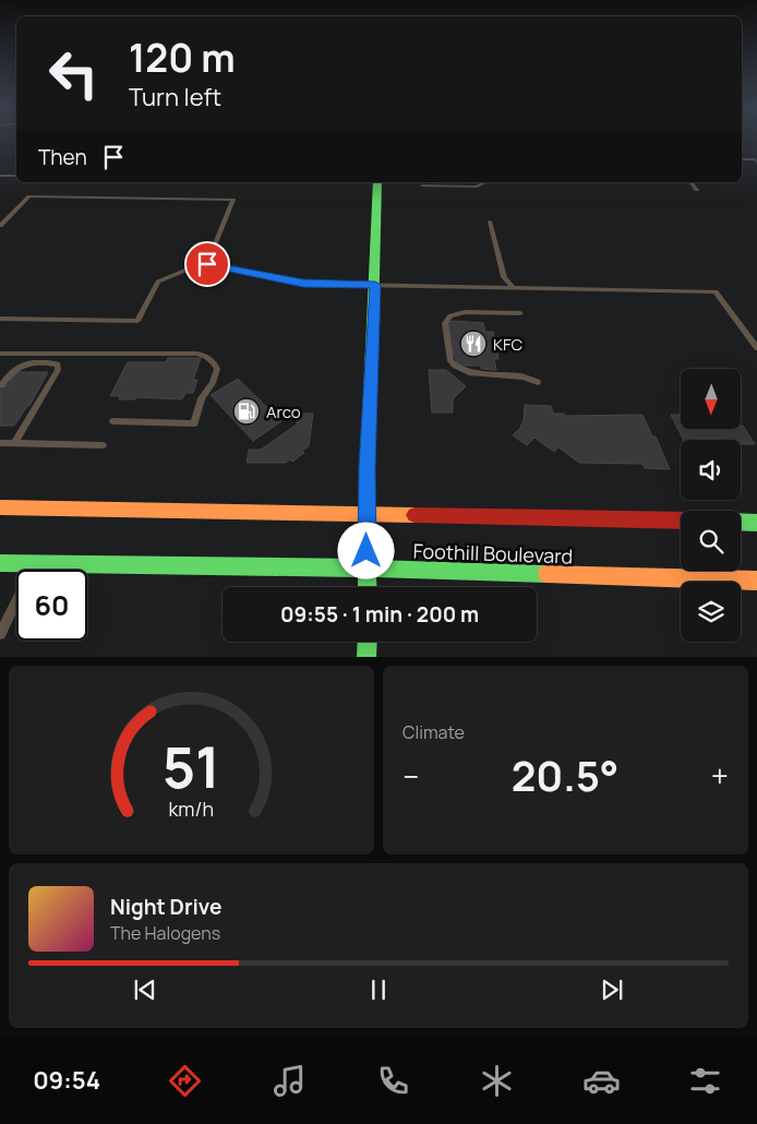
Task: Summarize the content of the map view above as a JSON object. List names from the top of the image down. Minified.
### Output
{"streets":{"main road":["Foothill Boulevard"]},"places":{"restaurant":["KFC"],"fuel station":["Arco"]},"north":"bottom","page":{"turn":["120 m","Turn left"],"then":"Then","limit":"60","trip":"09:55 · 1 min · 200 m","tile":"Climate","heat":["−","20.5°","+"],"song":["Night Drive","The Halogens"],"tabs":"09:54","gauge":["51","km/h"]}}
